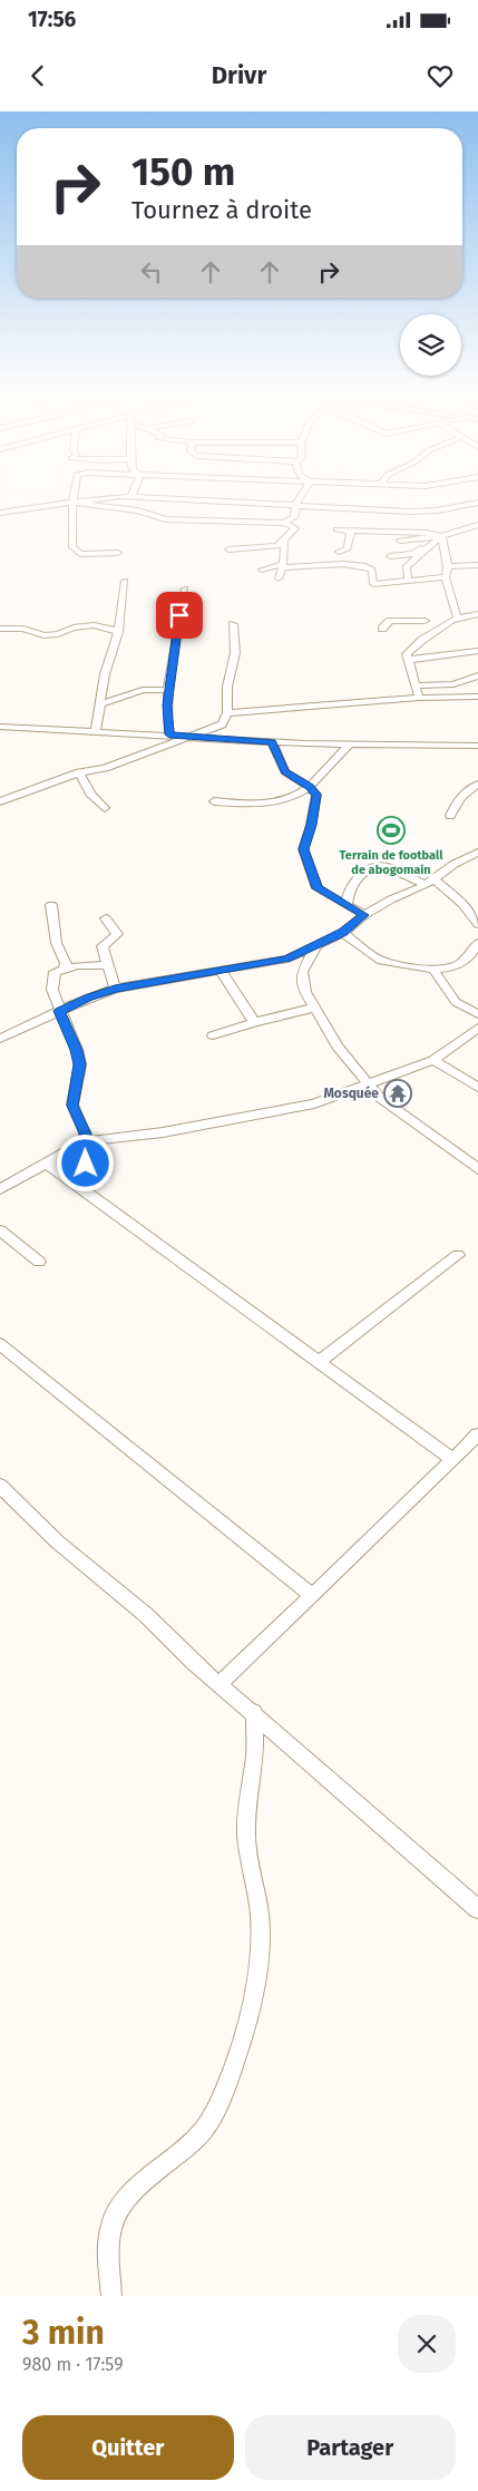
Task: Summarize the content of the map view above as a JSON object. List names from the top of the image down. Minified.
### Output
{"places":{"sports":["Terrain de football de abogomain"],"temple":["Mosquée"]},"page":{"status":"17:56","header":"Drivr","turn":["150 m","Tournez à droite"],"heading":["3 min","980 m · 17:59"],"buttons":["Quitter","Partager"]}}
